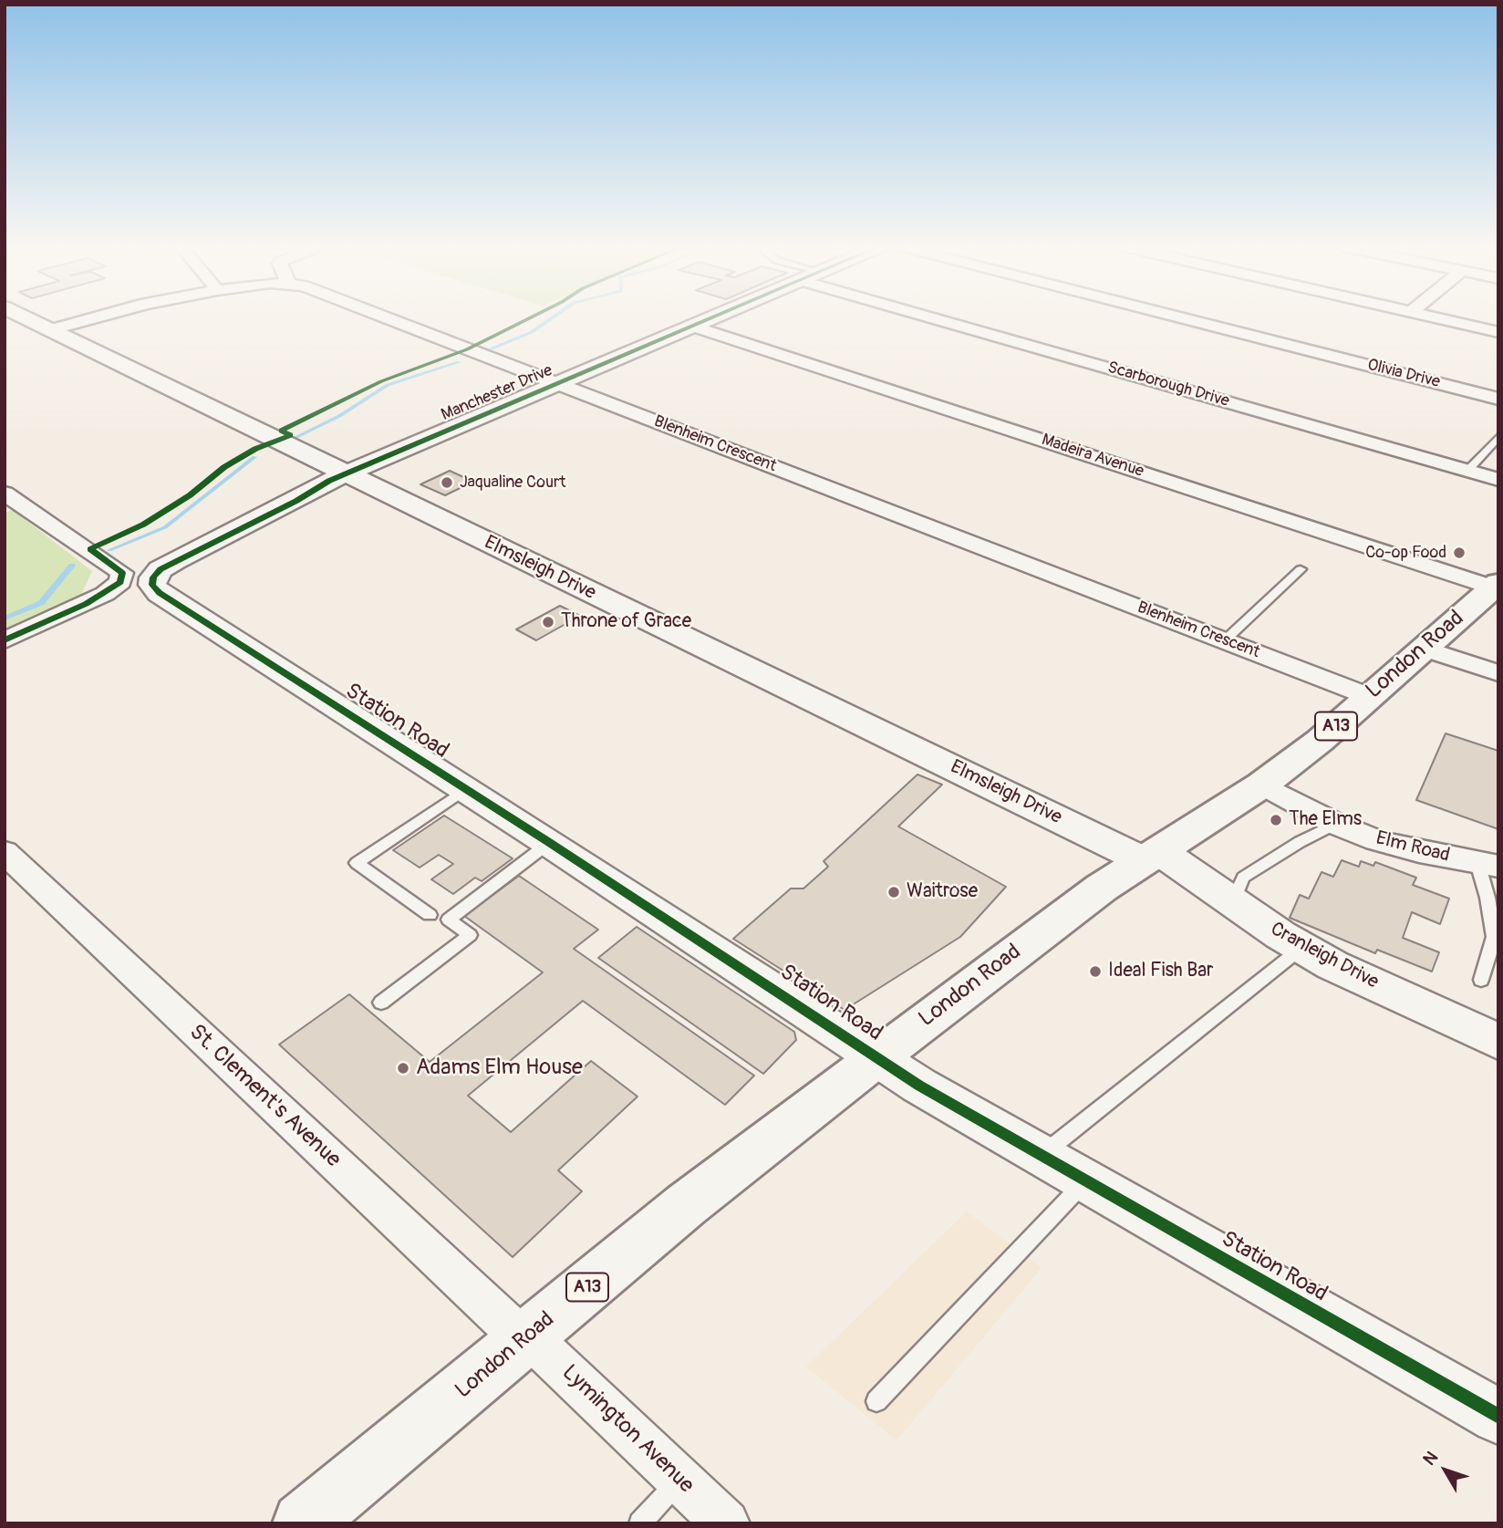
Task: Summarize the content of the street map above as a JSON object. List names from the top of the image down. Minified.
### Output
{"streets":{"main road":["London Road","A13"],"street":["Olivia Drive","Scarborough Drive","Manchester Drive","Blenheim Crescent","Madeira Avenue","Elmsleigh Drive","Station Road","Elm Road","Cranleigh Drive","St. Clement's Avenue","Lymington Avenue"]},"crossings":[["Manchester Drive","Blenheim Crescent"],["Manchester Drive","Madeira Avenue"],["Manchester Drive","Elmsleigh Drive"],["Manchester Drive","Station Road"],["Blenheim Crescent","Elmsleigh Drive"],["Blenheim Crescent","London Road"],["Madeira Avenue","London Road"],["Elmsleigh Drive","London Road"],["Elmsleigh Drive","Cranleigh Drive"],["London Road","Station Road"],["London Road","Elm Road"],["London Road","Cranleigh Drive"],["London Road","St. Clement's Avenue"],["London Road","Lymington Avenue"],["St. Clement's Avenue","Lymington Avenue"]],"places":["Jaqualine Court","Co-op Food","Throne of Grace","The Elms","Waitrose","Ideal Fish Bar","Adams Elm House"],"north":"top left"}
